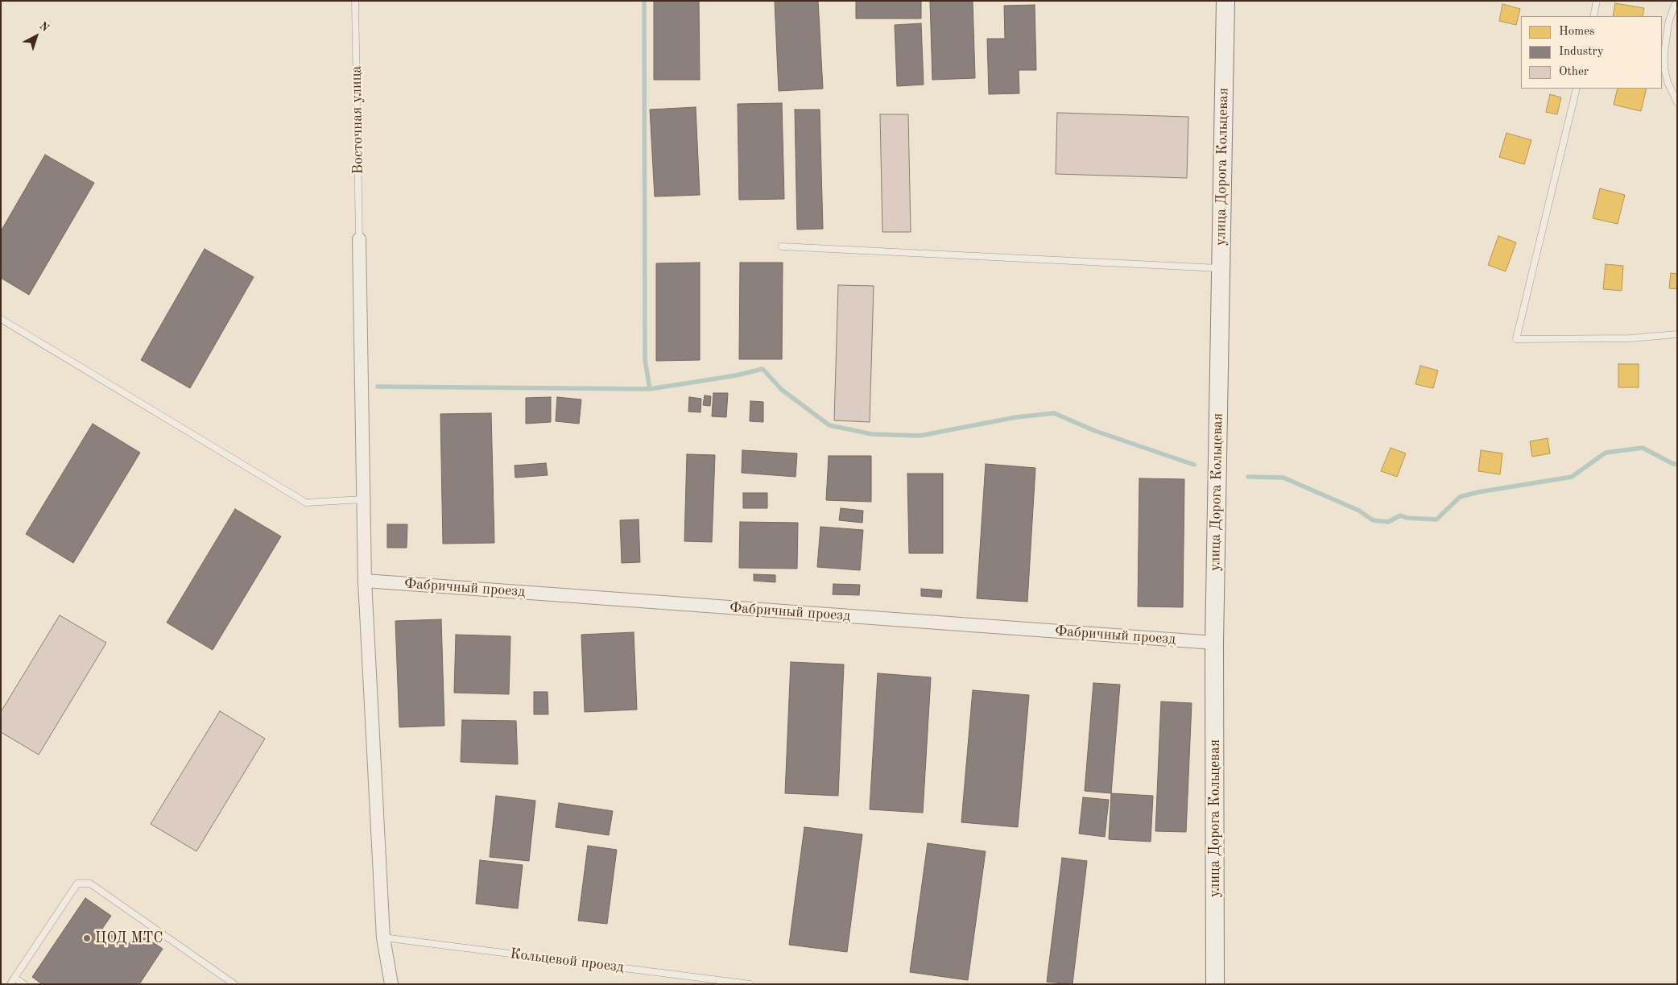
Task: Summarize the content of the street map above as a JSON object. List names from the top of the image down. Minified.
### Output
{"streets":{"street":["улица Дорога Кольцевая","Фабричный проезд"],"lane":["Восточная улица","Кольцевой проезд"]},"crossings":[["улица Дорога Кольцевая","Фабричный проезд"]],"places":["ЦОД МТС"],"legend":["Homes","Industry","Other"],"north":"top right"}
